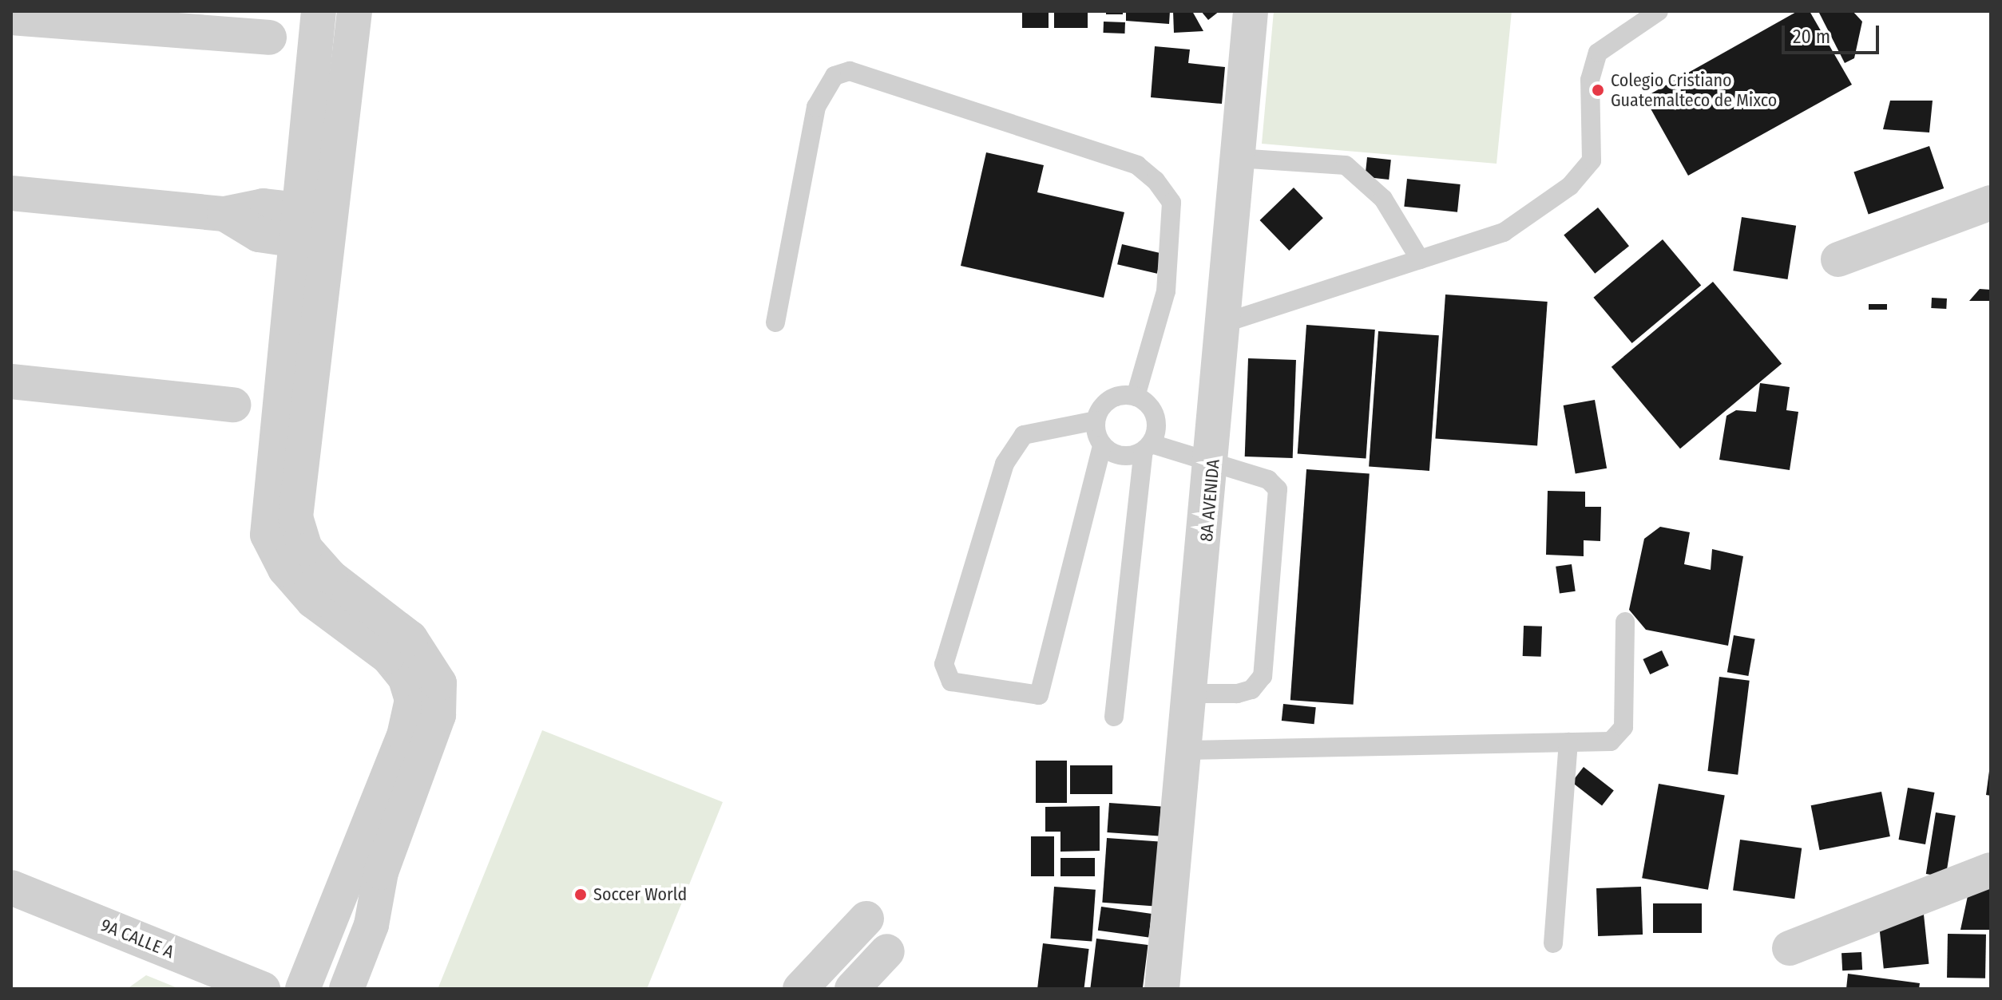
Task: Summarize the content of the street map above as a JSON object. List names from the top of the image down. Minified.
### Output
{"streets":{"street":["8A AVENIDA","9A CALLE A"]},"places":["Colegio Cristiano Guatemalteco de Mixco","Soccer World"],"scale_bar":"20 m"}
